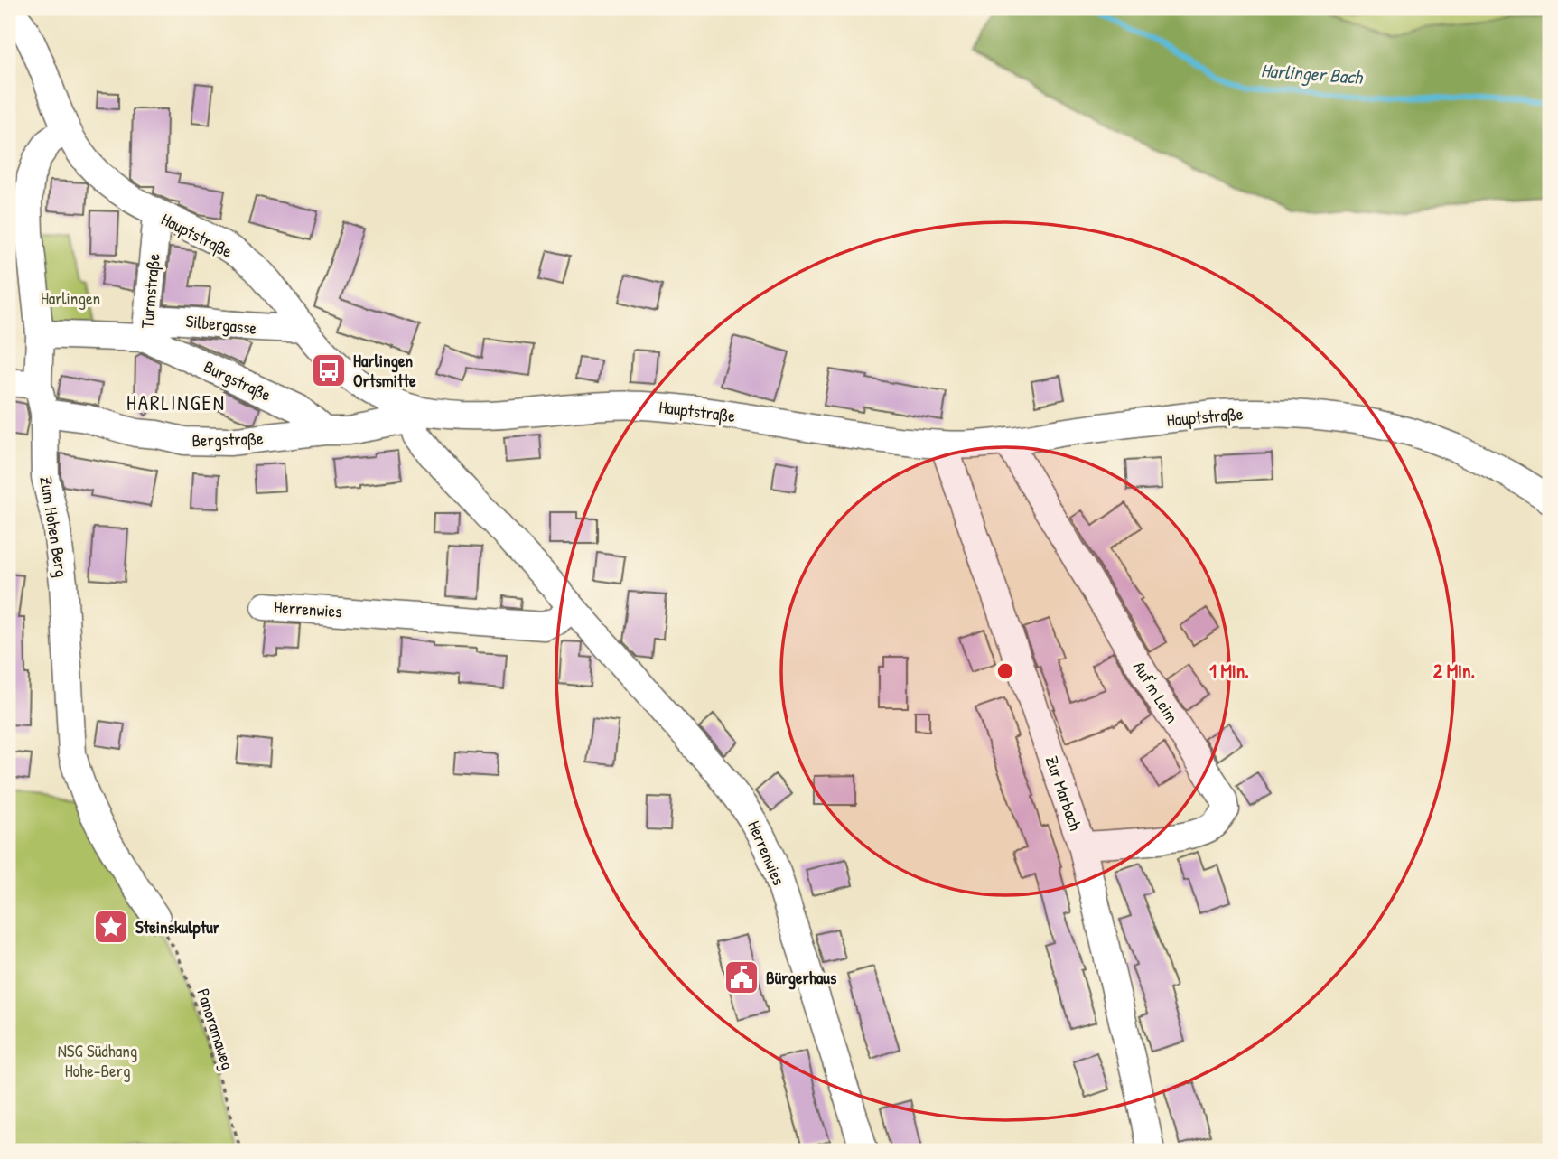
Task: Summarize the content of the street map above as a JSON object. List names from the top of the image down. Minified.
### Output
{"streets":{"street":["Hauptstraße","Turmstraße","Silbergasse","Burgstraße","Bergstraße","Zum Hohen Berg","Herrenwies","Auf'm Leim","Zur Marbach"],"path":["Panoramaweg"]},"crossings":[["Hauptstraße","Turmstraße"],["Hauptstraße","Silbergasse"],["Hauptstraße","Bergstraße"],["Hauptstraße","Zum Hohen Berg"],["Hauptstraße","Herrenwies"],["Hauptstraße","Auf'm Leim"],["Hauptstraße","Zur Marbach"],["Turmstraße","Silbergasse"],["Turmstraße","Burgstraße"],["Turmstraße","Zum Hohen Berg"],["Silbergasse","Burgstraße"],["Burgstraße","Bergstraße"],["Bergstraße","Zum Hohen Berg"],["Bergstraße","Herrenwies"],["Zum Hohen Berg","Panoramaweg"],["Auf'm Leim","Zur Marbach"]],"districts":["HARLINGEN"],"water":["Harlinger Bach"],"parks":["Harlingen","NSG Südhang Hohe-Berg"],"places":{"bus stop":["Harlingen Ortsmitte"],"place":["Steinskulptur"],"public building":["Bürgerhaus"]},"rings":["1 Min.","2 Min."]}
